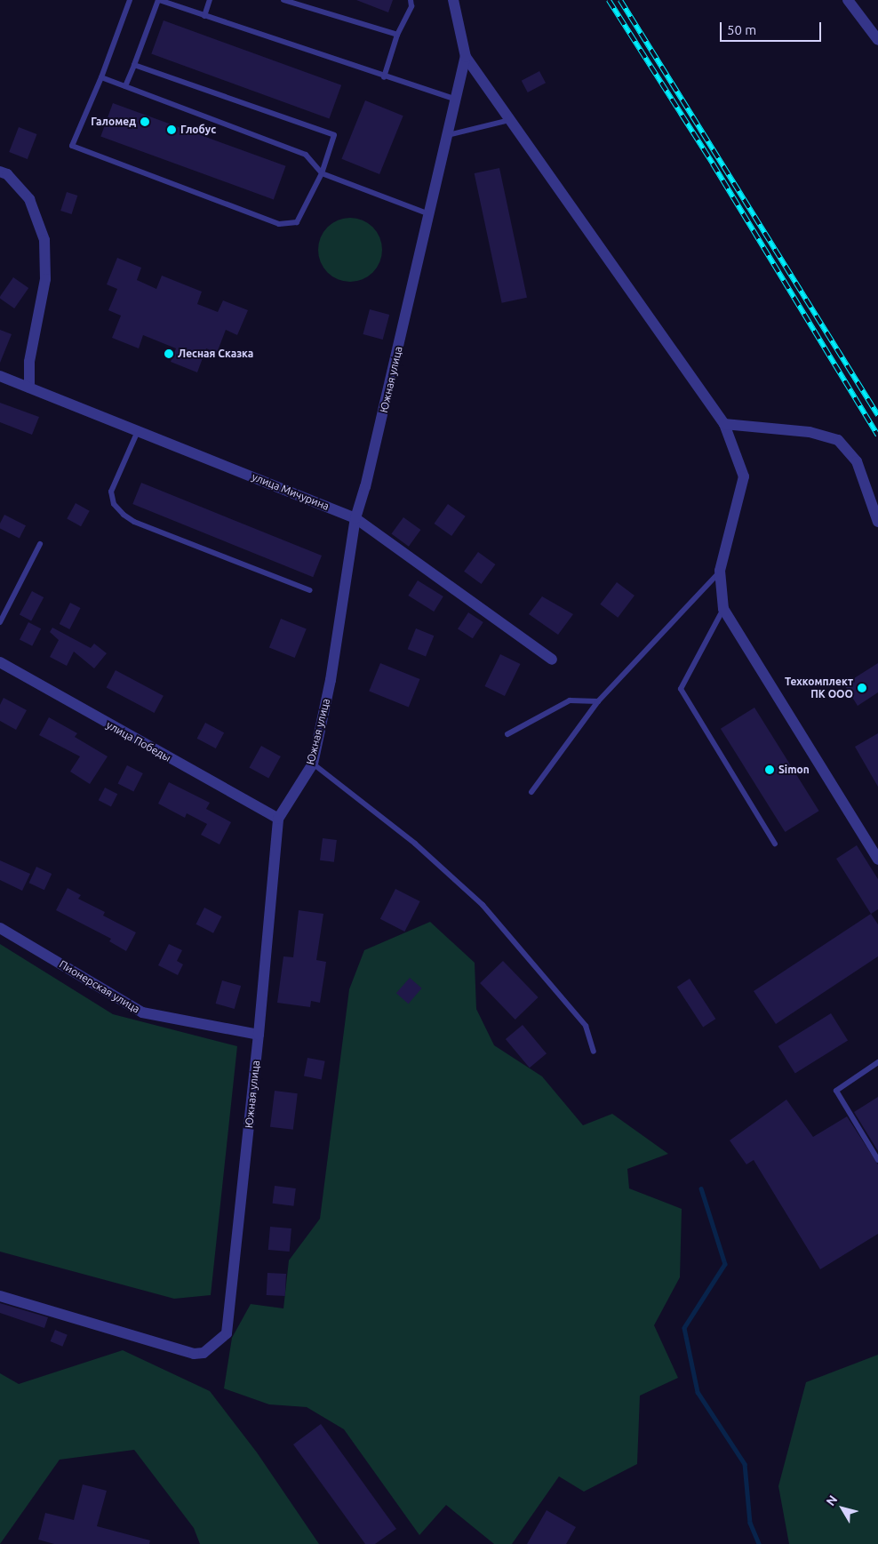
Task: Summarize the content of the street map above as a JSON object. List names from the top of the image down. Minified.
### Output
{"streets":{"street":["Южная улица","улица Мичурина","улица Победы","Пионерская улица"]},"crossings":[["Южная улица","улица Мичурина"],["Южная улица","улица Победы"],["Южная улица","Пионерская улица"]],"places":["Галомед","Глобус","Лесная Сказка","Техкомплект ПК ООО","Simon"],"scale_bar":"50 m","north":"top left"}
